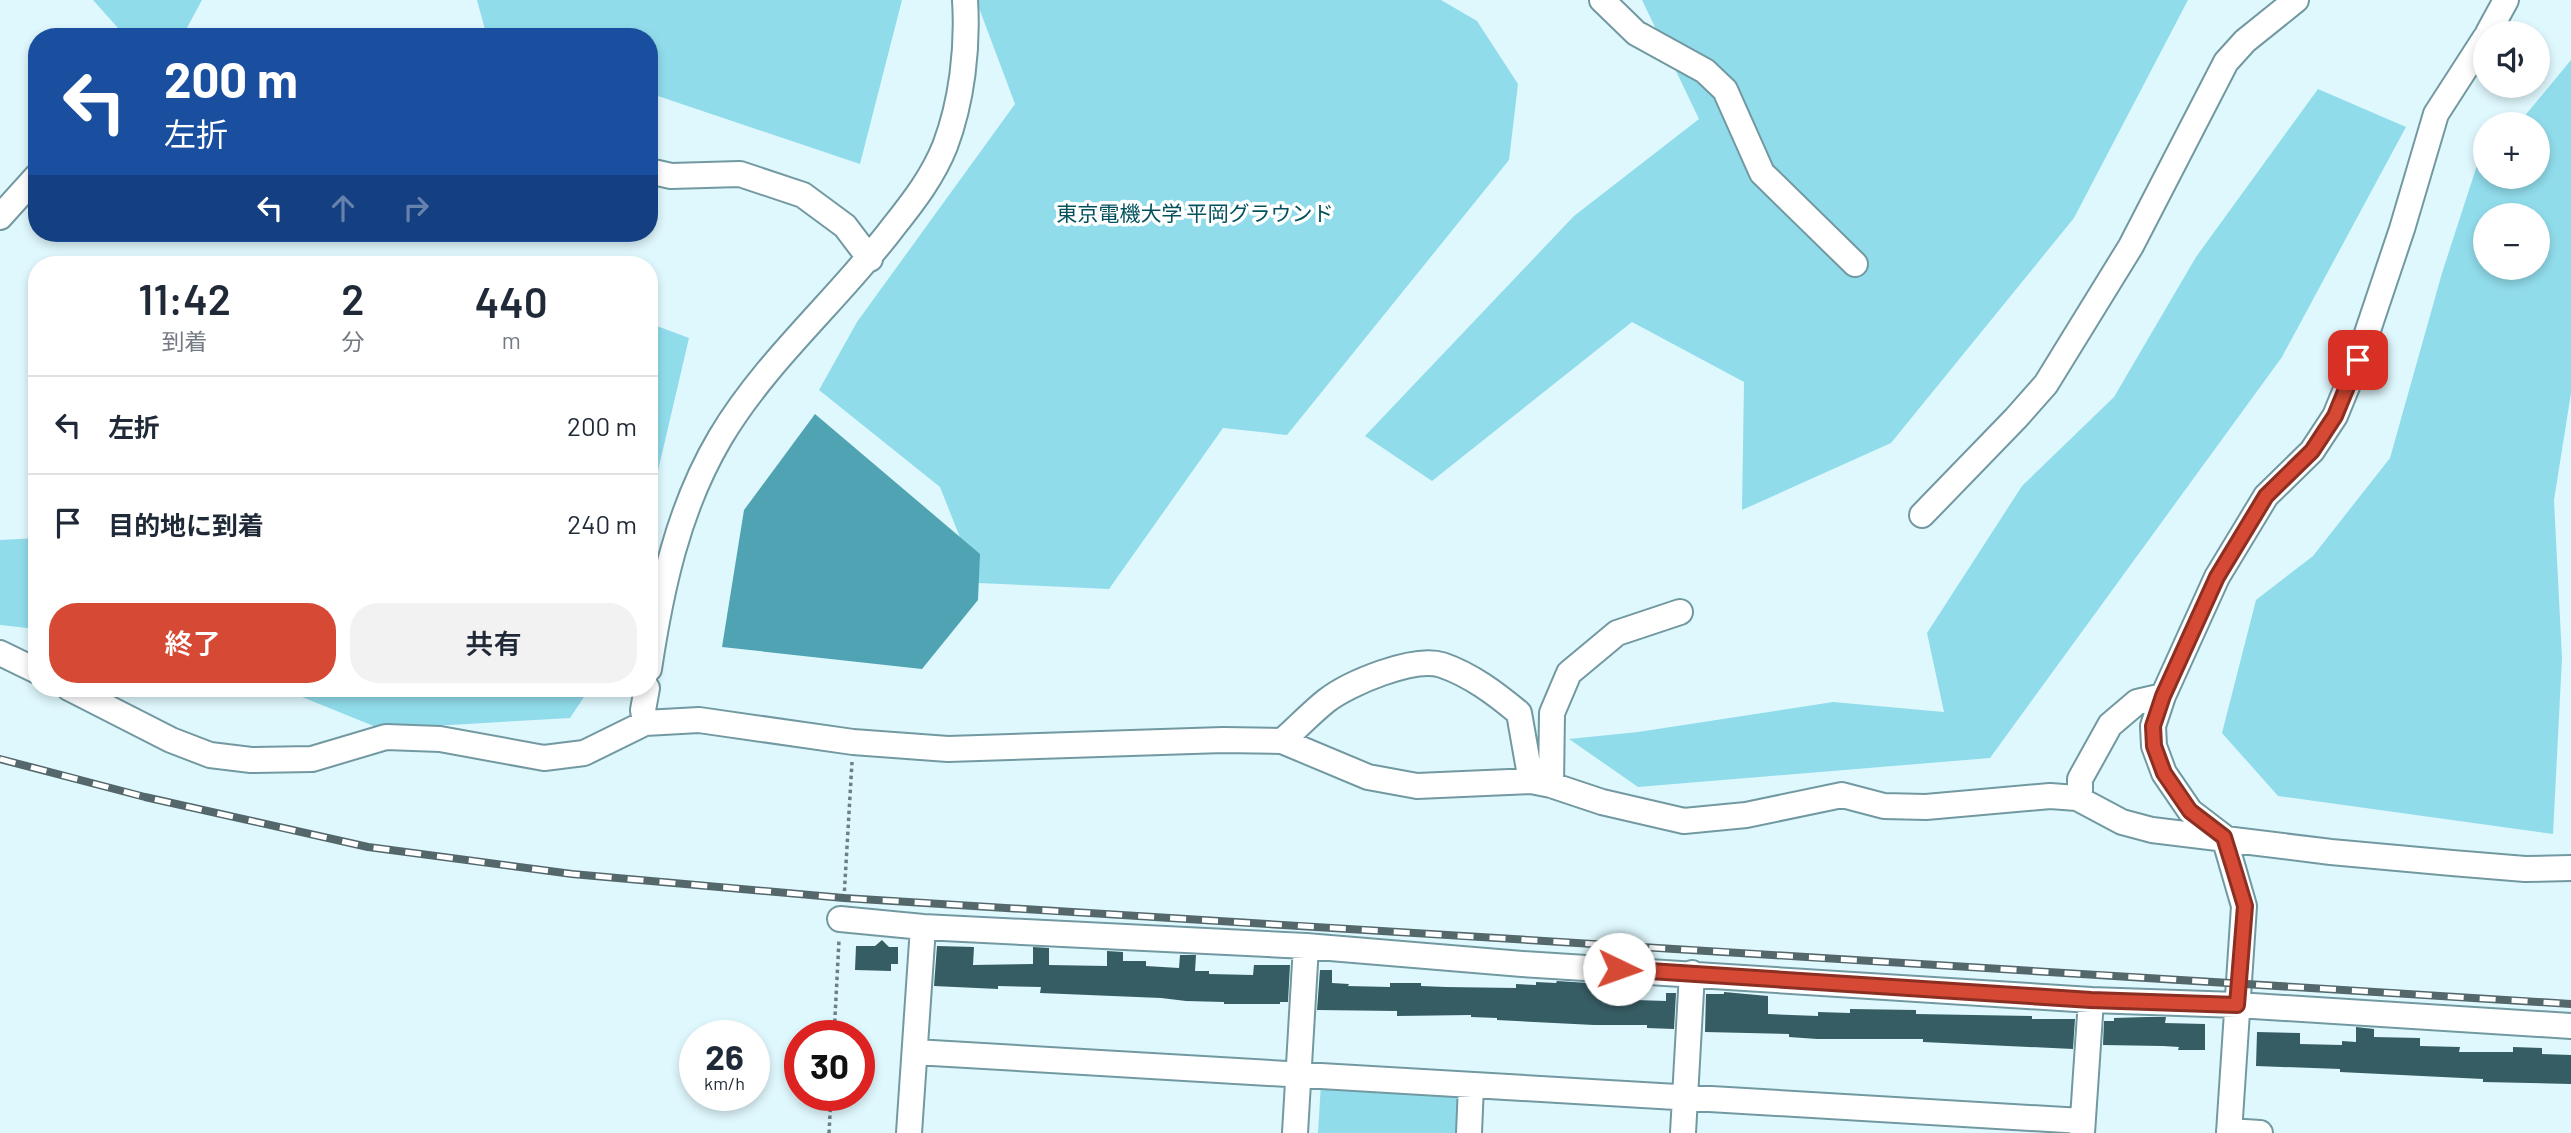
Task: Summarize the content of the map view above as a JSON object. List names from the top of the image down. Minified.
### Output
{"parks":["東京電機大学 平岡グラウンド"],"page":{"map_buttons":["+","−"],"turn":["200 m","左折"],"eta":["11:42","到着","2","分","440","m"],"list":[{"name":"左折","value":"200 m"},{"name":"目的地に到着","value":"240 m"}],"buttons":["終了","共有"],"speed":"26 km/h","limit":"30"}}
